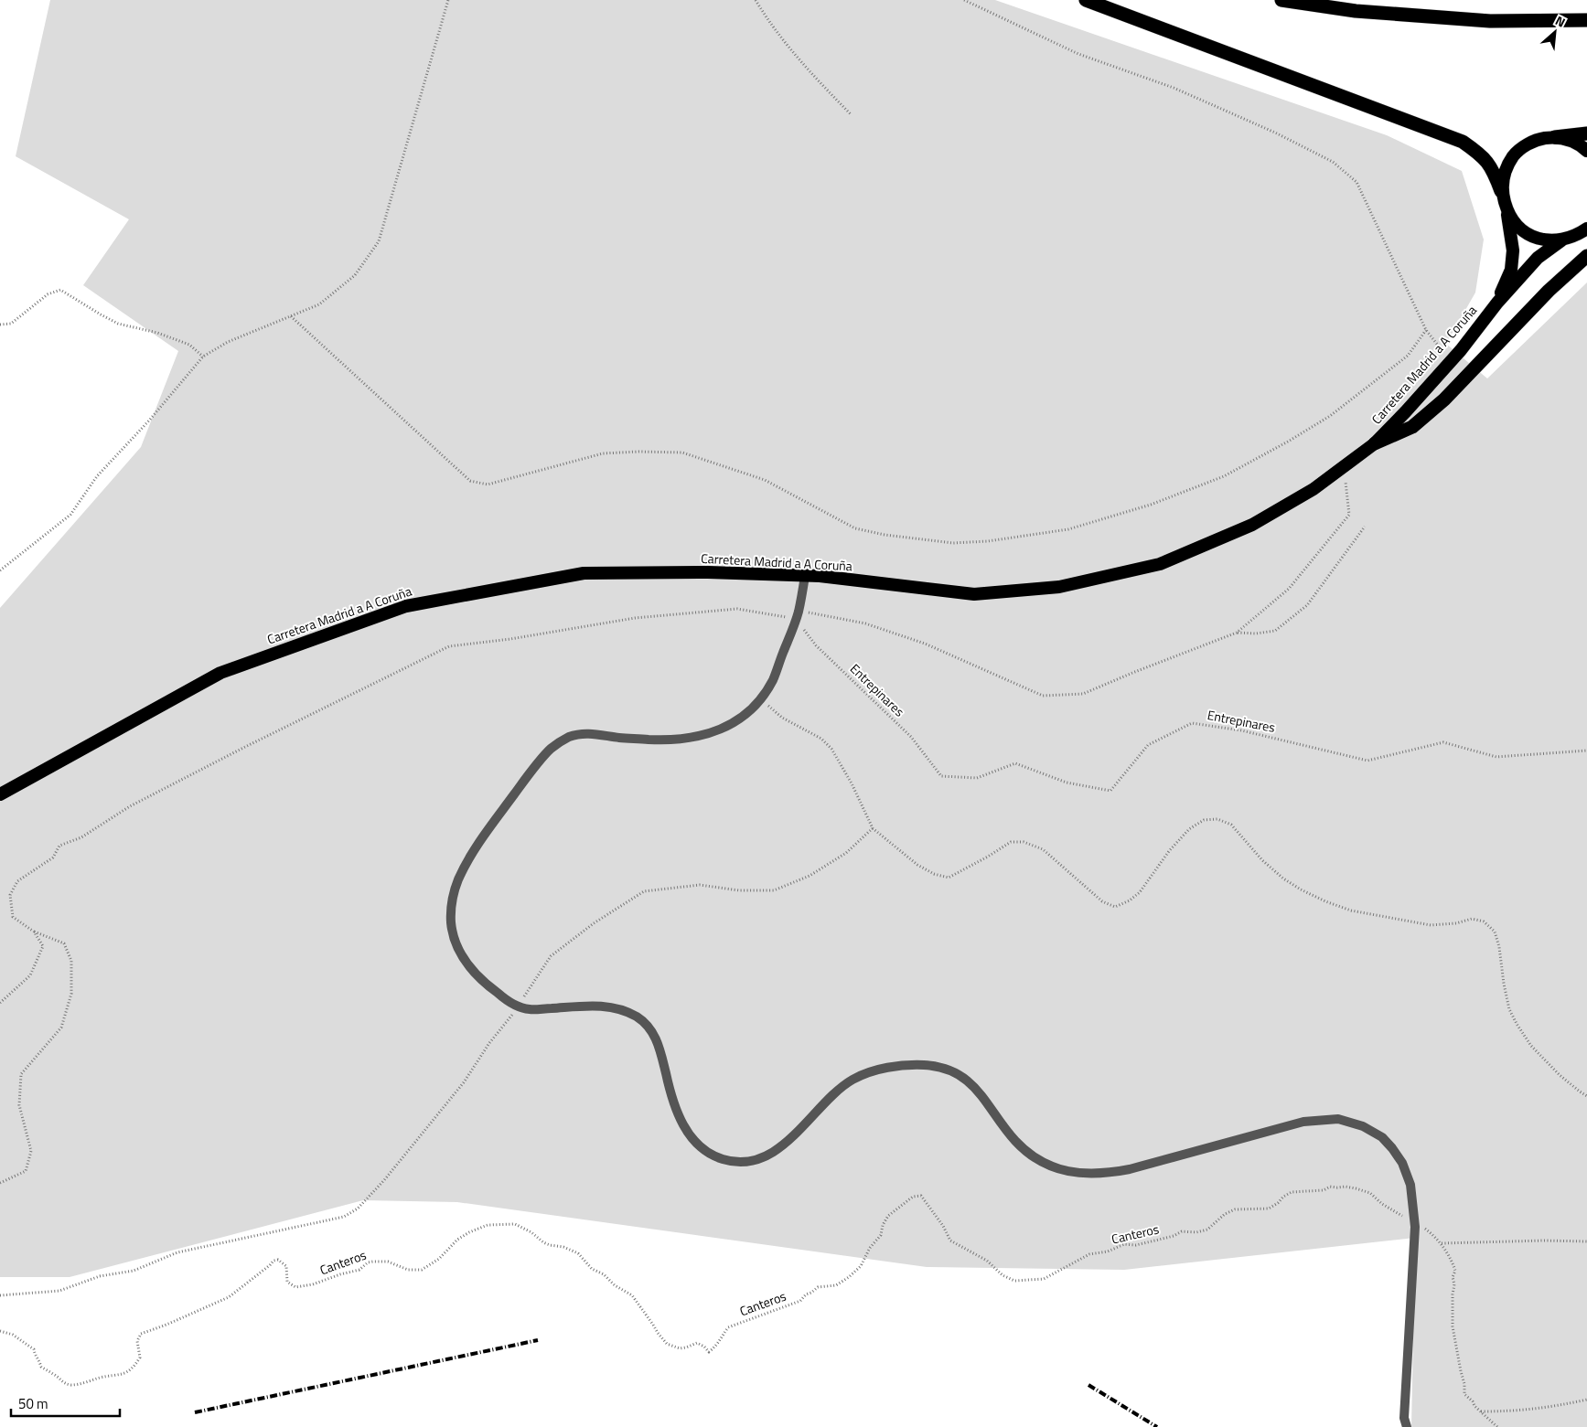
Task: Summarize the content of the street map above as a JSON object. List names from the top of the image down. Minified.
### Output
{"streets":{"highway":["Carretera Madrid a A Coruña"],"path":["Entrepinares","Canteros"]},"scale_bar":"50 m","north":"top right"}
